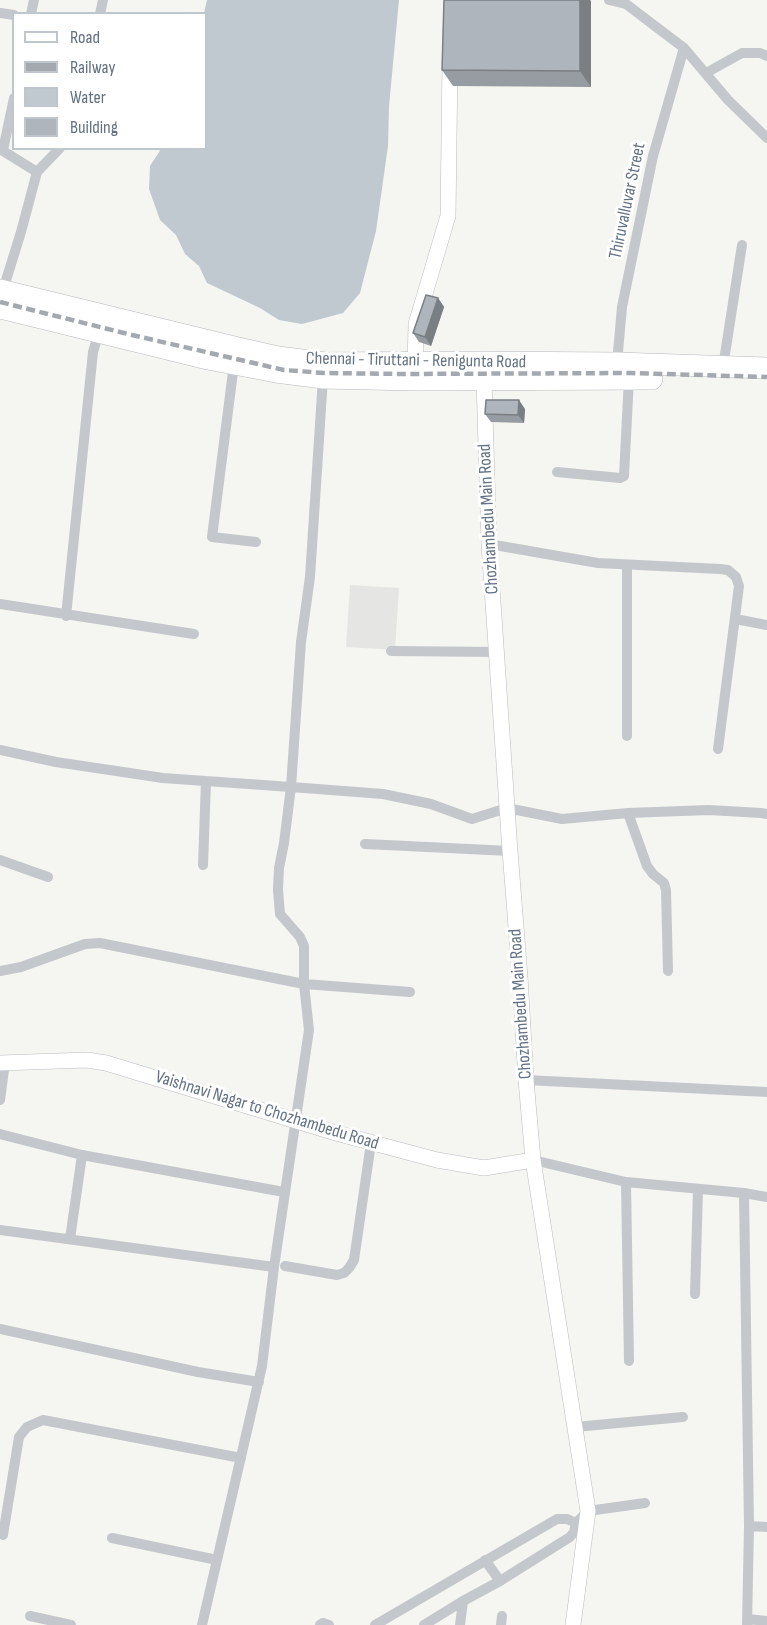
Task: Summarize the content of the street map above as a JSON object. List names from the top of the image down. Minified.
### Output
{"streets":{"highway":["Chennai - Tiruttani - Renigunta Road"],"street":["Thiruvalluvar Street","Chozhambedu Main Road","Vaishnavi Nagar to Chozhambedu Road"]},"crossings":[["Thiruvalluvar Street","Chennai - Tiruttani - Renigunta Road"],["Chennai - Tiruttani - Renigunta Road","Chozhambedu Main Road"],["Chozhambedu Main Road","Vaishnavi Nagar to Chozhambedu Road"]],"legend":["Road","Railway","Water","Building"]}
